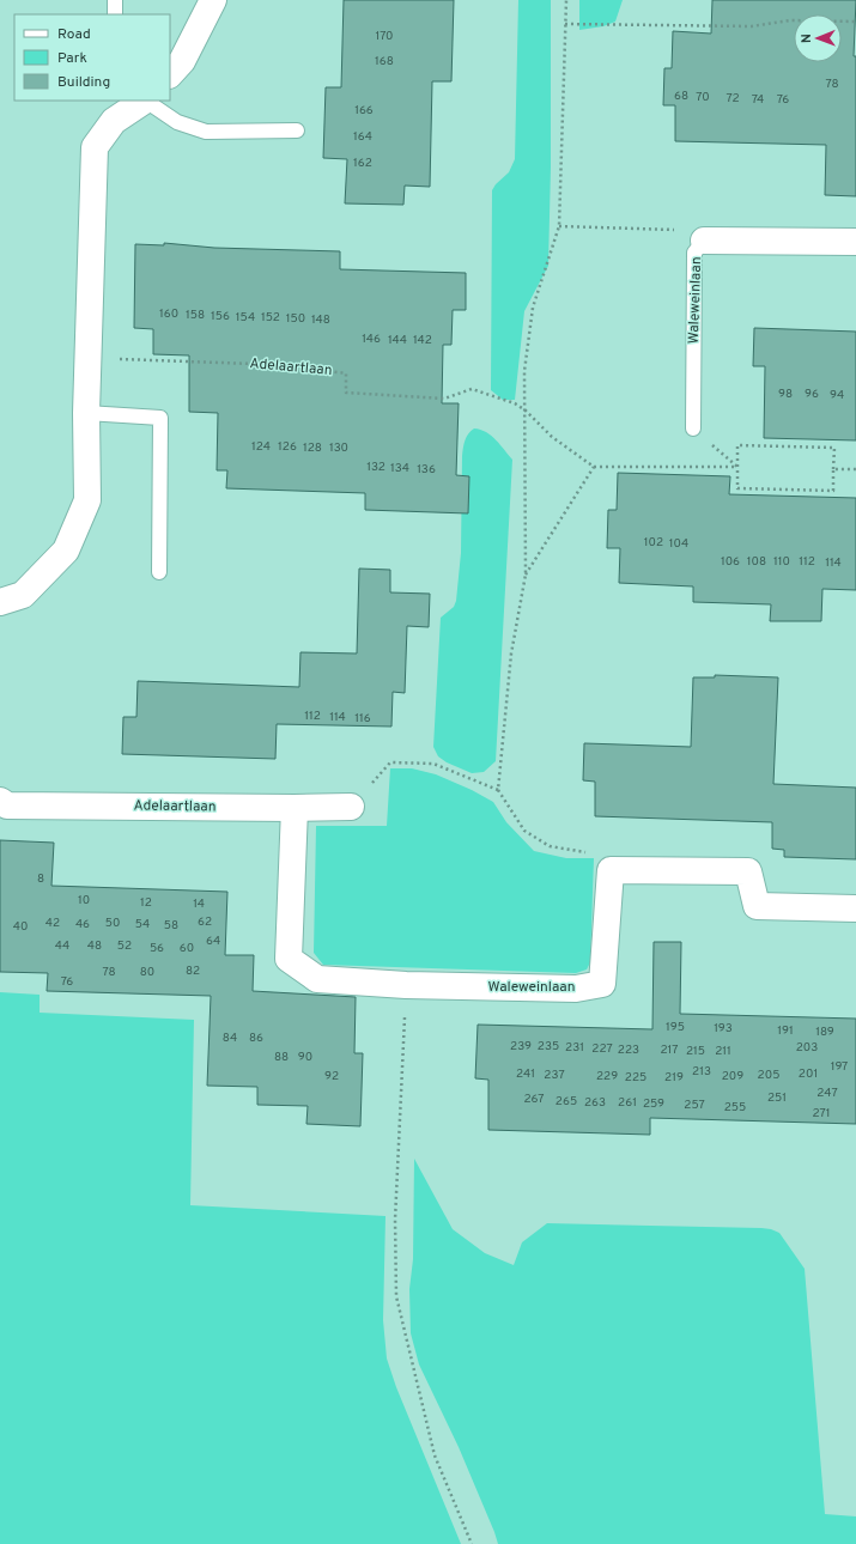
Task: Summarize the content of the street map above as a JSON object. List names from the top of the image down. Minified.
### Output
{"streets":{"street":["Waleweinlaan","Adelaartlaan"]},"crossings":[["Waleweinlaan","Adelaartlaan"]],"house_numbers":["170","168","78","68","70","72","74","76","166","164","162","160","158","156","154","152","150","148","146","144","142","98","96","94","124","126","128","130","132","134","136","102","104","106","108","110","112","114","112","114","116","8","10","12","14","62","42","50","46","54","58","40","64","44","48","52","56","60","82","78","80","76","195","193","191","189","84","86","239","235","231","203","227","223","217","215","211","88","90","197","213","241","201","237","205","92","229","209","225","219","247","251","267","265","263","261","259","257","255","271"],"legend":["Road","Park","Building"],"north":"left"}
